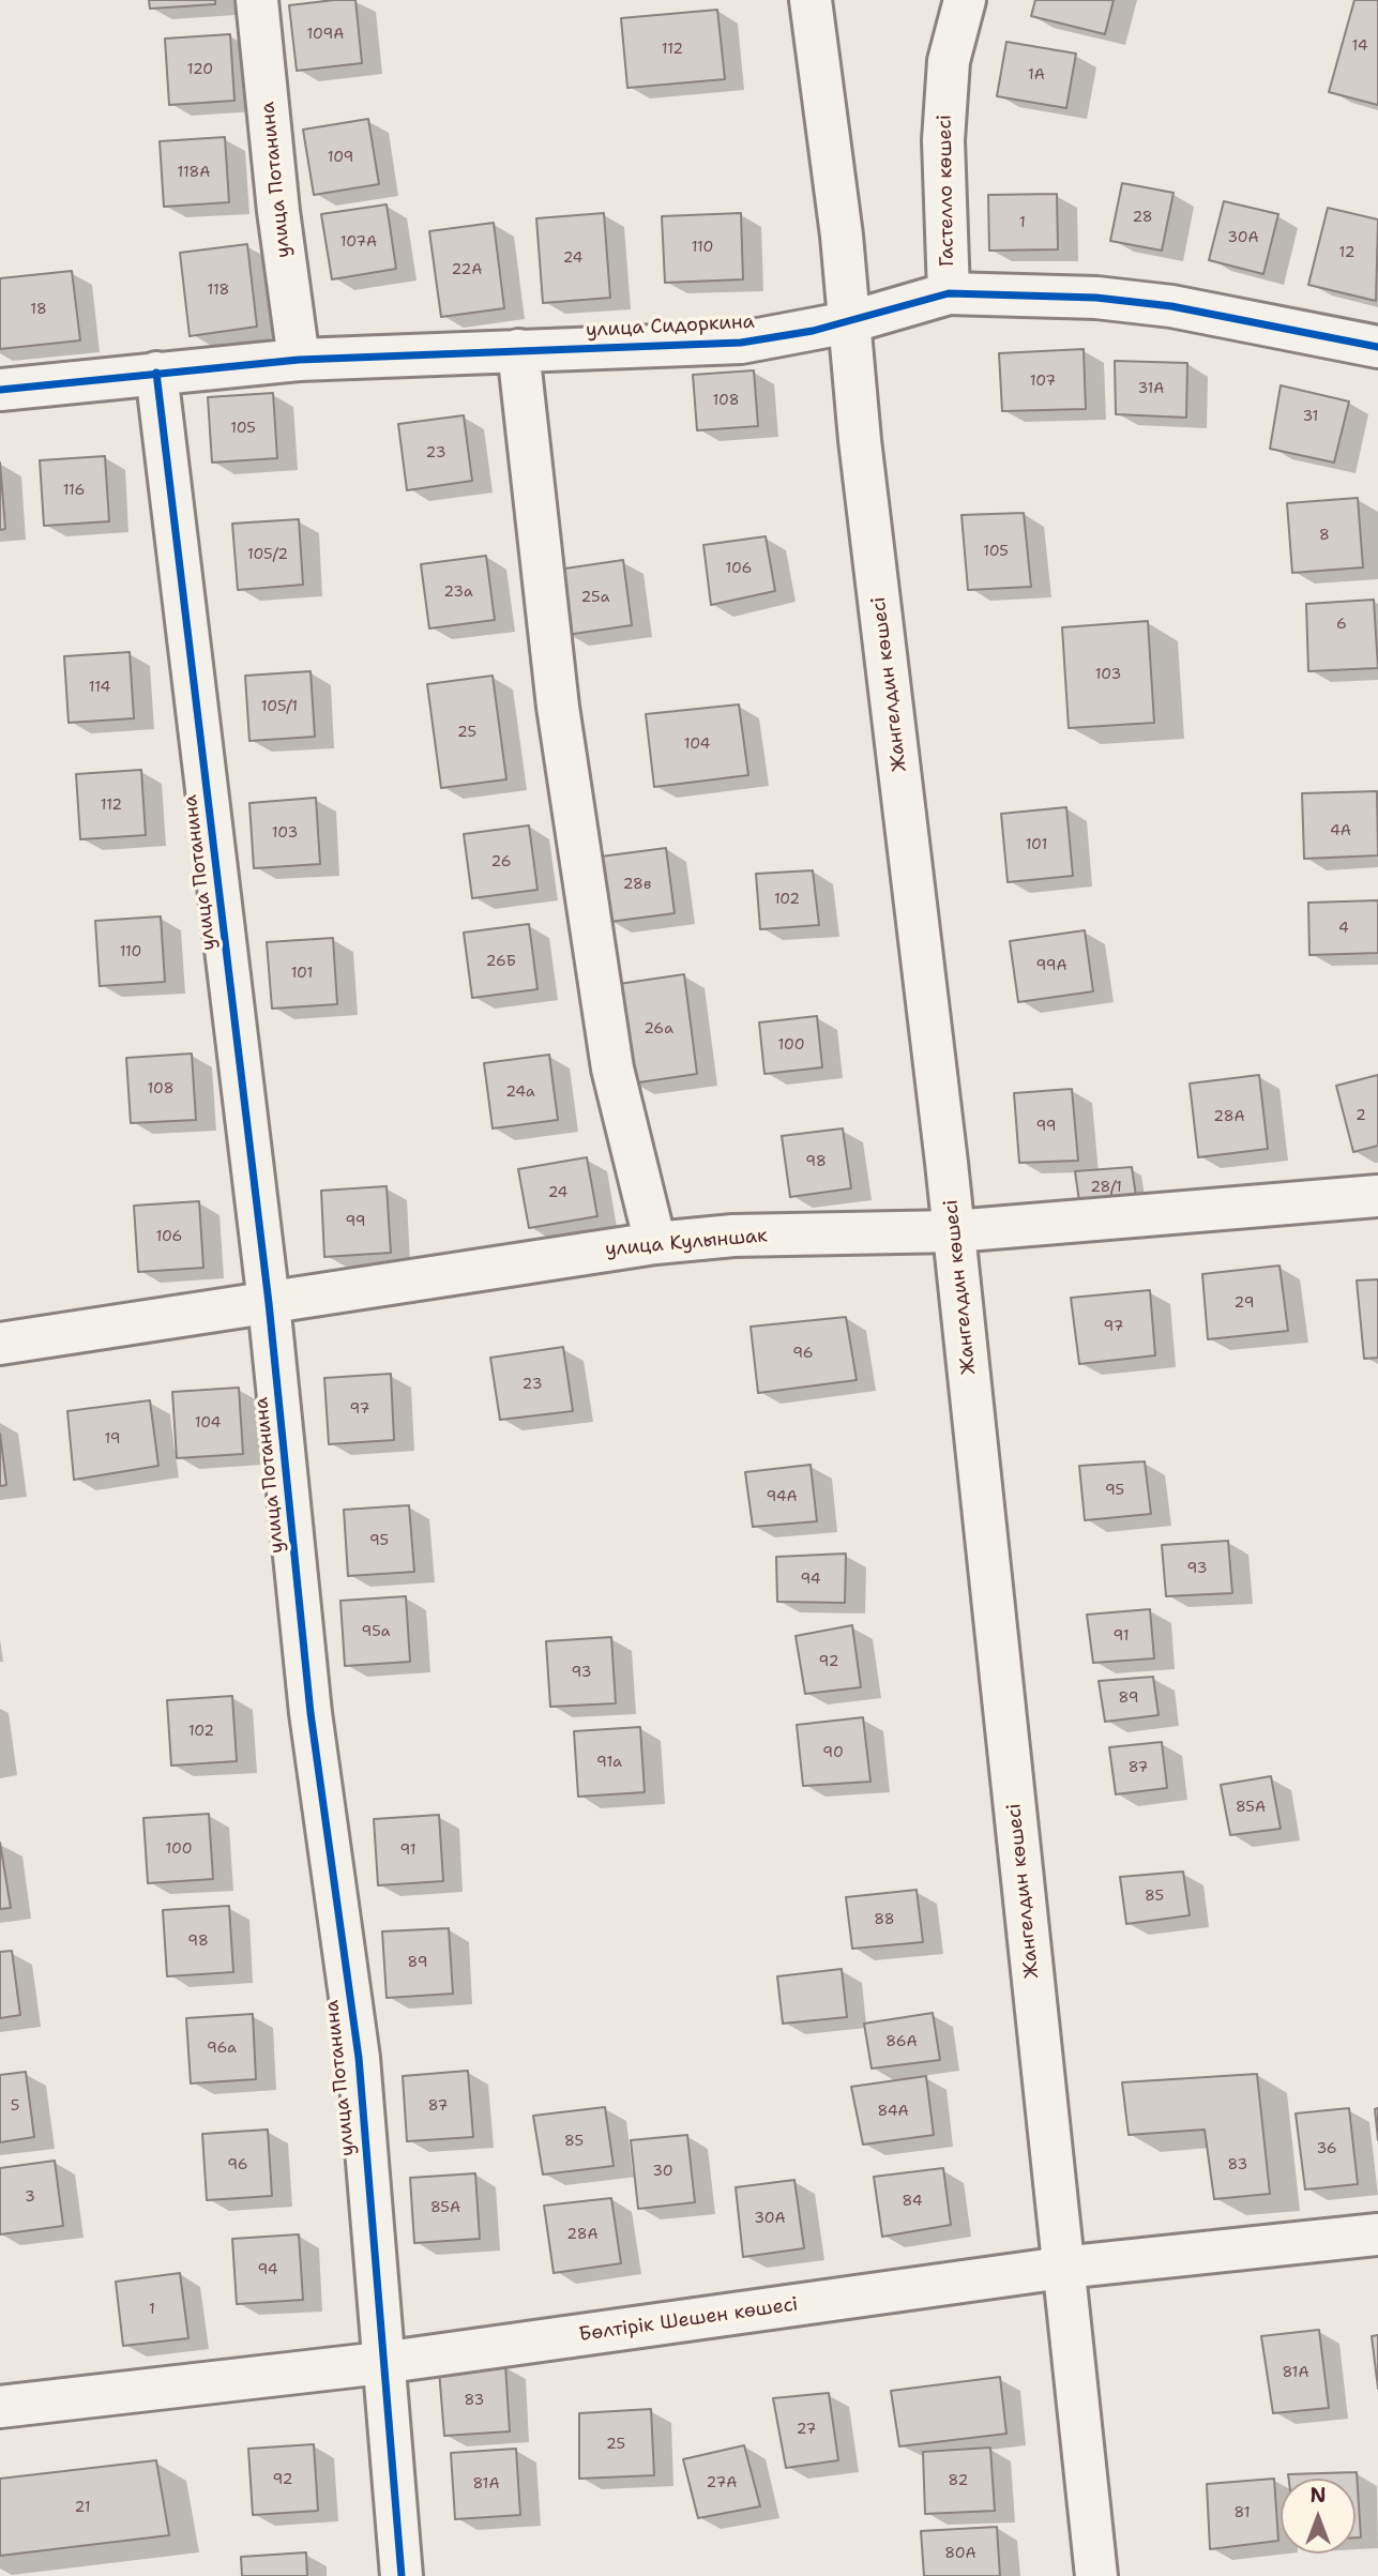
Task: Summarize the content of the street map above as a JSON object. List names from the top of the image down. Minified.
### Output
{"streets":{"street":["улица Потанина","Гастелло көшесі","улица Сидоркина","Жангелдин көшесі","улица Кулыншак","Бөлтірік Шешен көшесі"]},"crossings":[["улица Потанина","улица Сидоркина"],["улица Потанина","улица Кулыншак"],["улица Потанина","Бөлтірік Шешен көшесі"],["Гастелло көшесі","улица Сидоркина"],["улица Сидоркина","Жангелдин көшесі"],["Жангелдин көшесі","улица Кулыншак"],["Жангелдин көшесі","Бөлтірік Шешен көшесі"]],"house_numbers":["109А","14","112","120","1А","109","118А","28","1","30А","107А","110","12","24","22А","118","18","107","31А","108","31","105","23","116","8","105","105/2","106","23а","25а","6","103","114","105/1","25","104","112","4А","103","101","26","28в","102","4","110","26Б","99А","101","26а","100","108","24а","2","28А","99","98","28/1","24","99","106","29","97","96","23","97","104","19","95","94А","95","93","94","95а","91","92","93","89","102","90","91а","87","85А","100","91","85","88","98","89","86А","96а","5","87","84А","85","36","96","83","30","3","84","85А","30А","28А","94","1","81А","83","27","25","92","82","27А","81А","21","81","80А"],"north":"top"}
